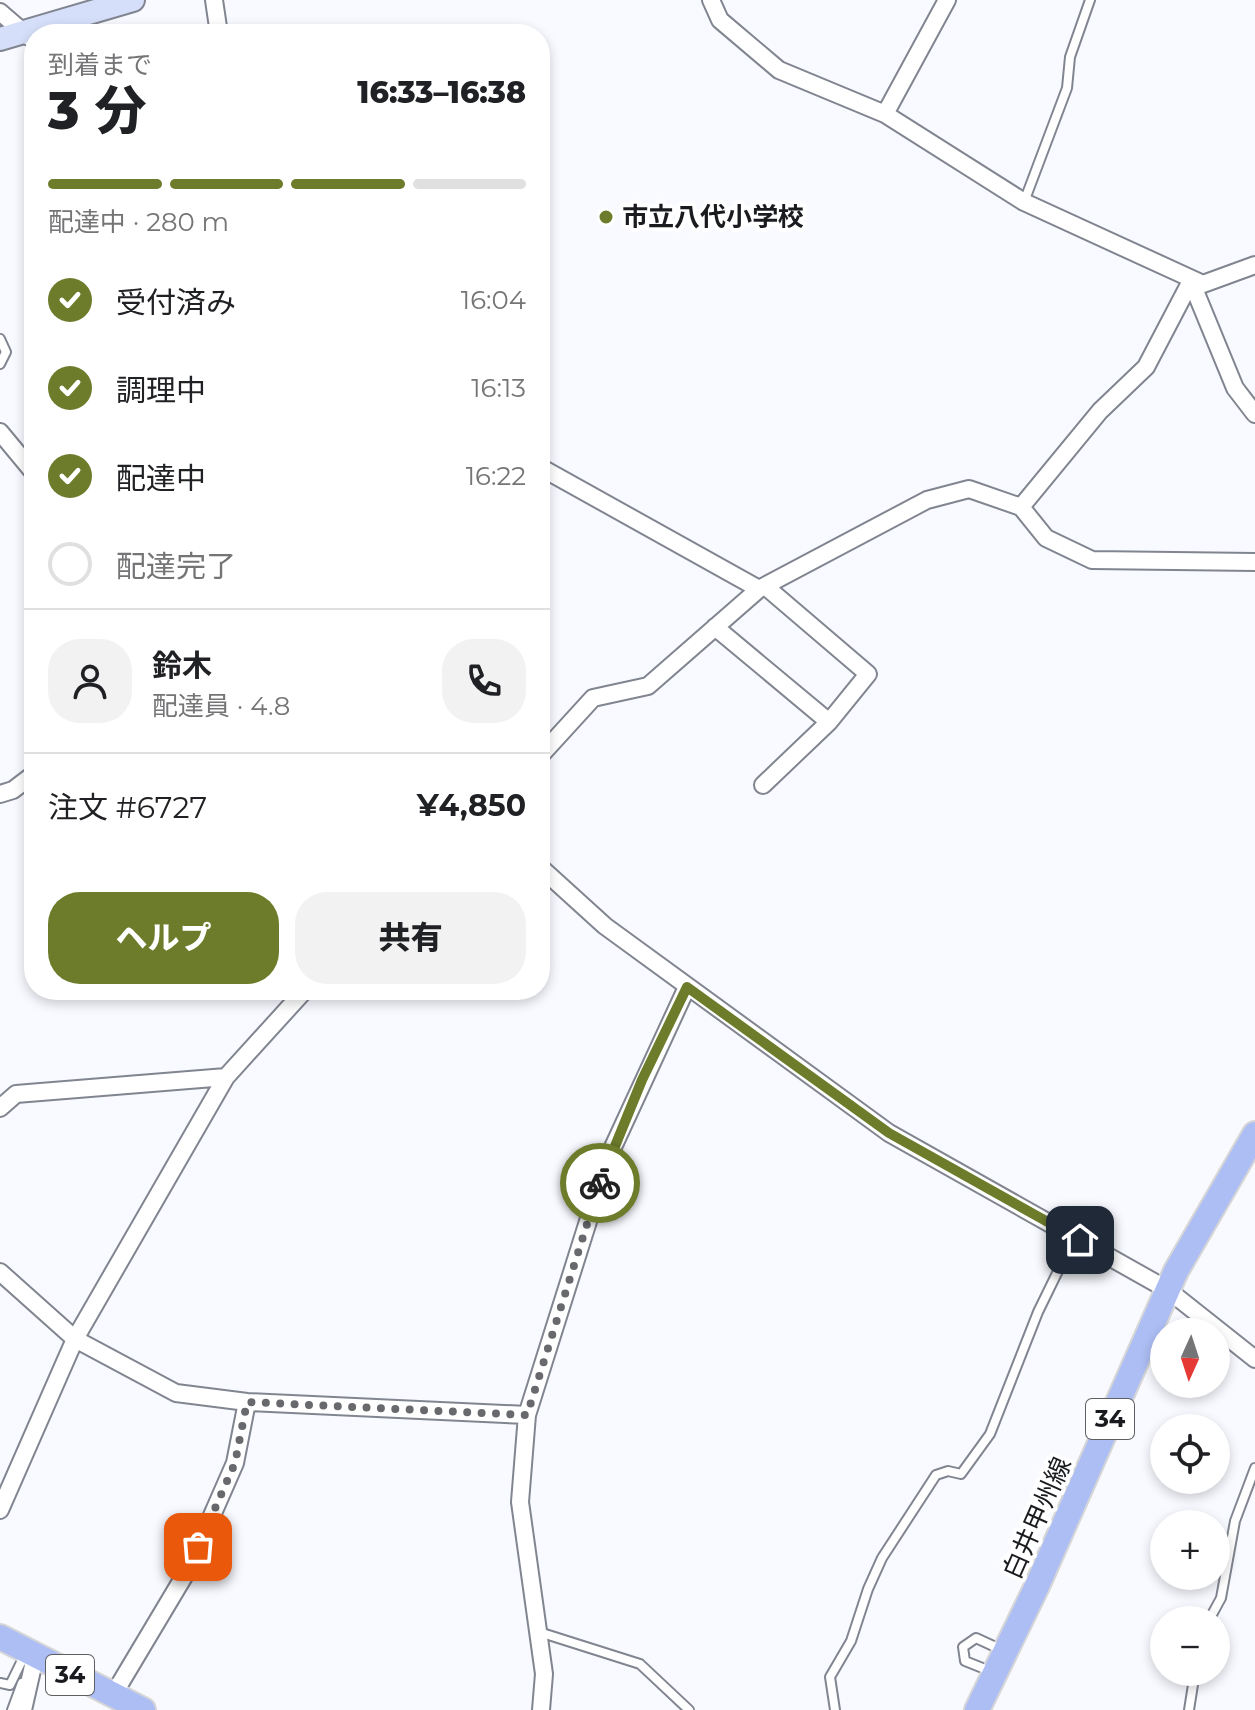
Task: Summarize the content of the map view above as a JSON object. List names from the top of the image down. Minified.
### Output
{"streets":{"main road":["34","白井甲州線"]},"places":["市立八代小学校"],"north":"bottom","page":{"heading":["3 分","到着まで","16:33–16:38"],"panel":["鈴木","配達員 · 4.8","注文 #6727","¥4,850"],"bar":"配達中 · 280 m","list":[["受付済み","16:04"],["調理中","16:13"],["配達中","16:22"],"配達完了"],"buttons":["ヘルプ","共有"],"map_buttons":["+","−"]}}
